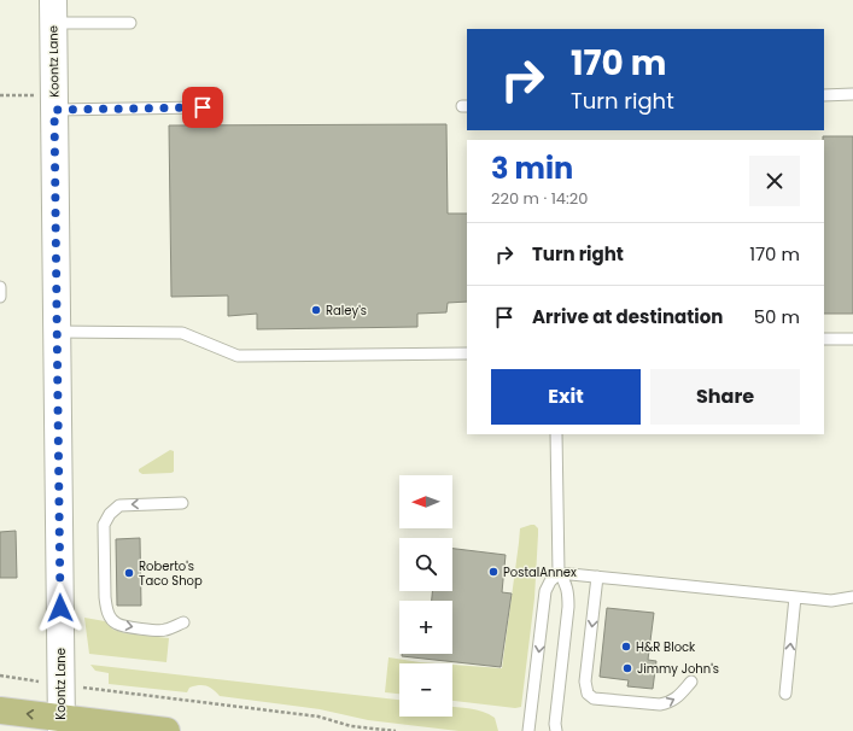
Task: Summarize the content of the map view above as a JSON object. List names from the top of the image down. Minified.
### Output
{"streets":{"street":["Koontz Lane"]},"places":["Raley's","PostalAnnex","Roberto's Taco Shop","H&R Block","Jimmy John's"],"north":"left","page":{"turn":["170 m","Turn right"],"heading":["3 min","220 m · 14:20"],"list":[{"name":"Turn right","value":"170 m"},{"name":"Arrive at destination","value":"50 m"}],"buttons":["Exit","Share"],"map_buttons":["+","−"]}}
